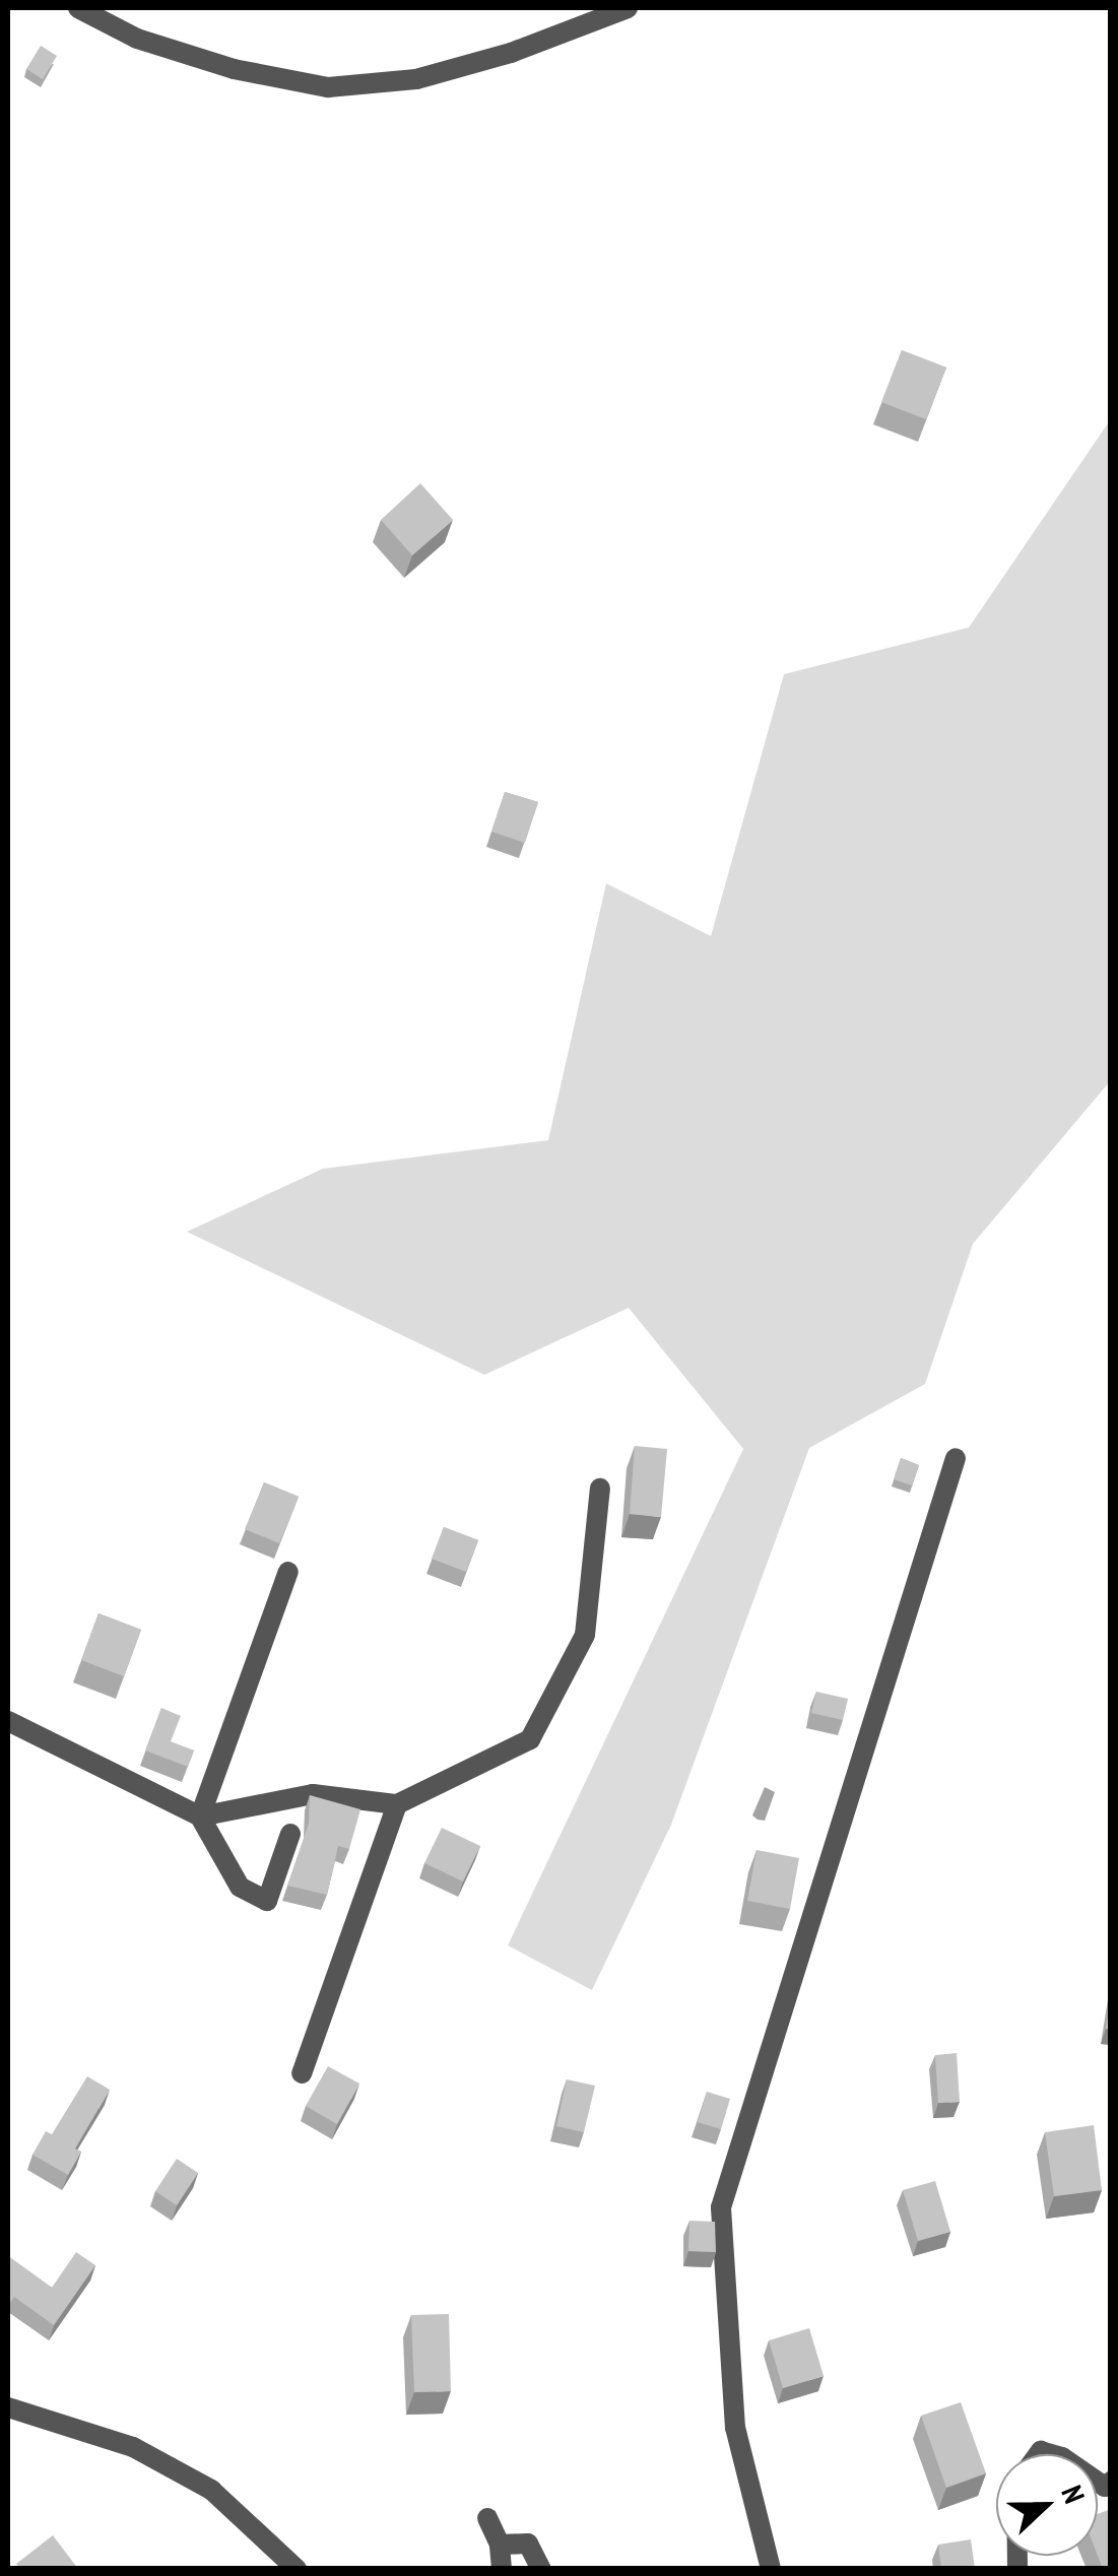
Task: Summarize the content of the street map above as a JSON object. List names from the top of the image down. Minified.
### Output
{"north":"right"}
